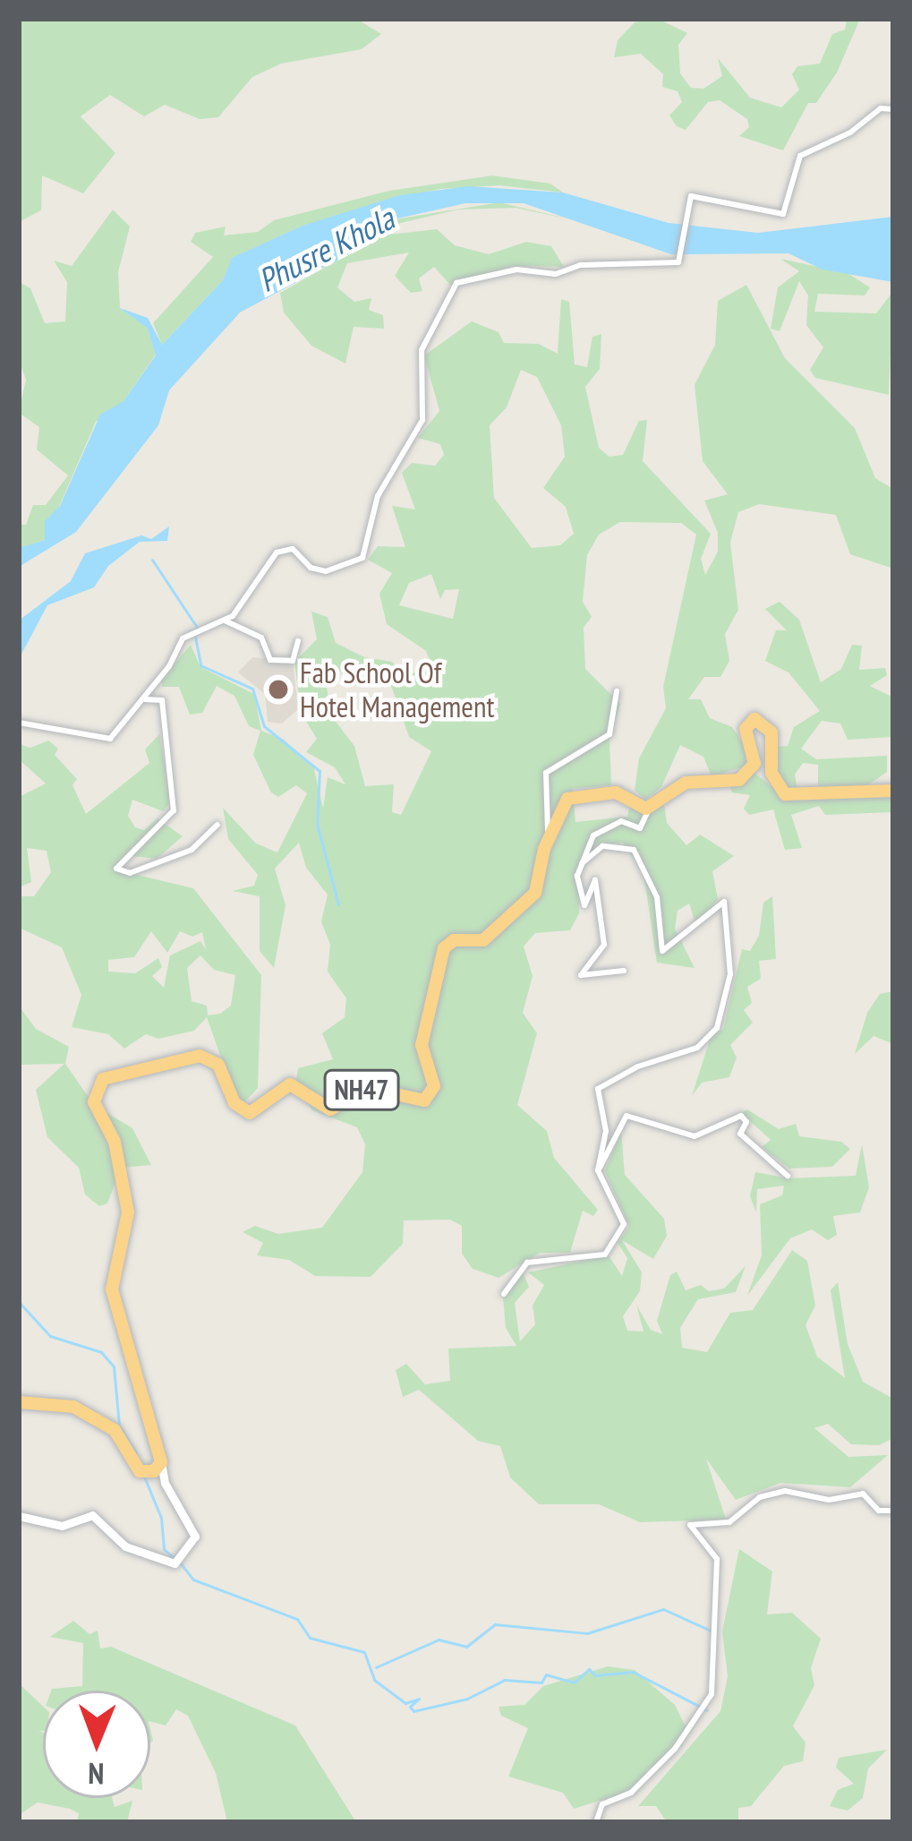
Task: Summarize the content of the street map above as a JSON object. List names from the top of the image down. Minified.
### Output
{"streets":{"highway":["NH47"]},"water":["Phusre Khola"],"places":["Fab School Of Hotel Management"],"north":"bottom"}
